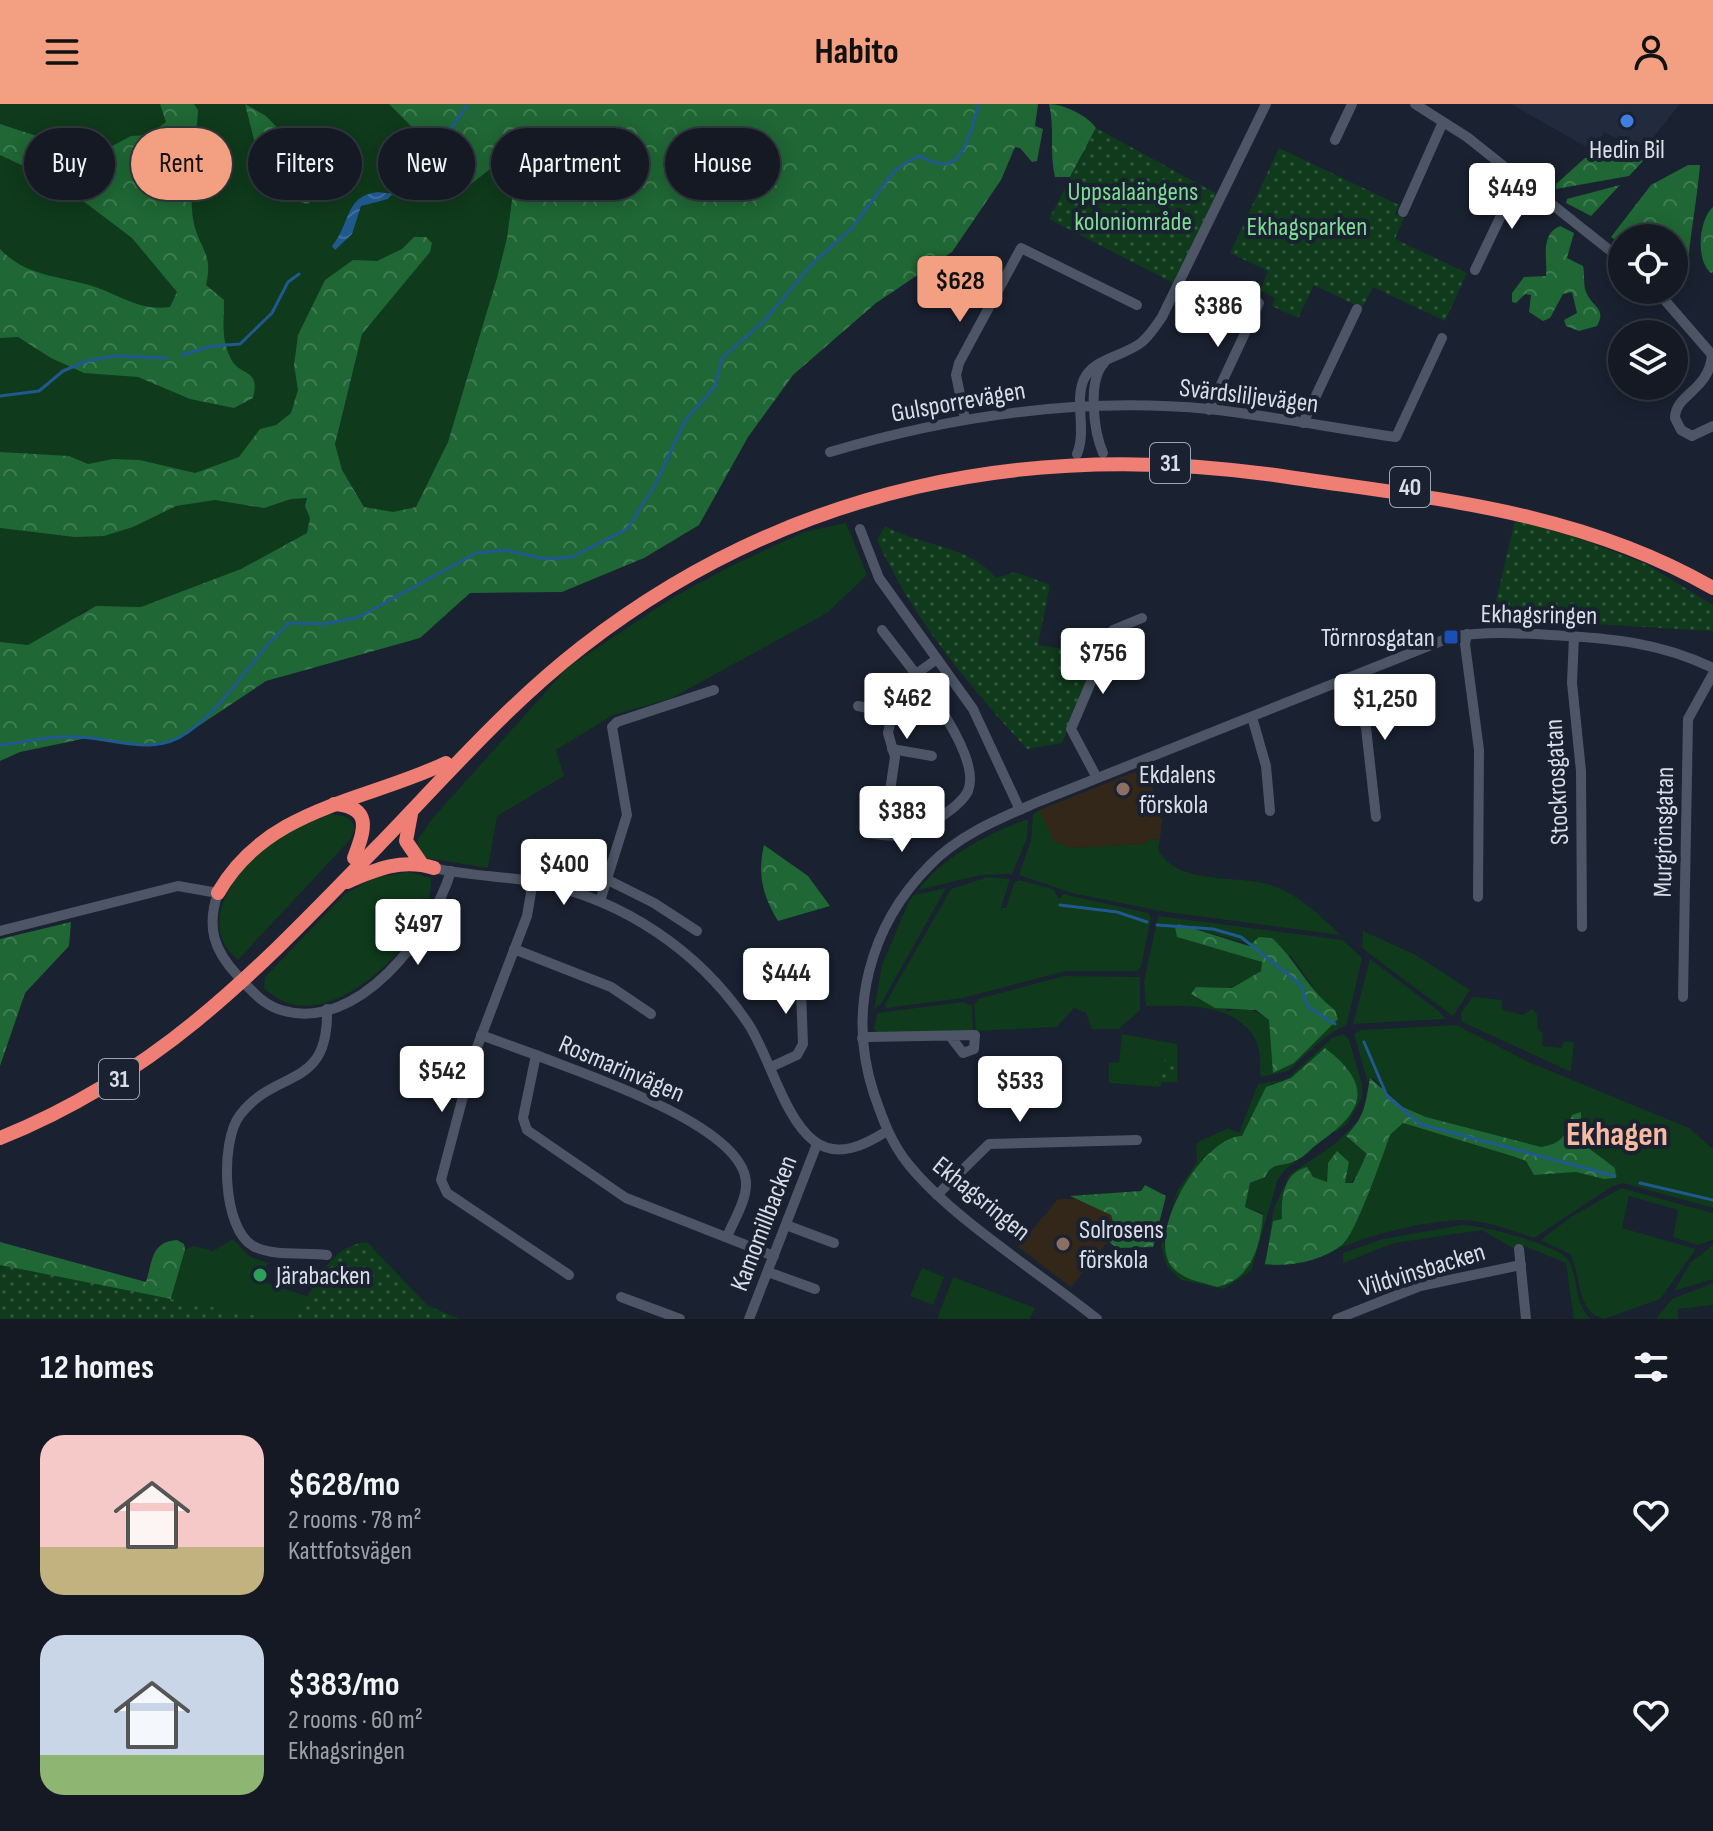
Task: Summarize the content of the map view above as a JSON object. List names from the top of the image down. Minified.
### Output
{"streets":{"highway":["31","40"],"street":["Svärdsliljevägen","Gulsporrevägen","Ekhagsringen","Stockrosgatan","Murgrönsgatan","Rosmarinvägen","Kamomillbacken","Vildvinsbacken"]},"crossings":[["Svärdsliljevägen","Gulsporrevägen"],["31","40"],["Ekhagsringen","Stockrosgatan"],["Ekhagsringen","Murgrönsgatan"],["Rosmarinvägen","Kamomillbacken"]],"districts":["Ekhagen"],"parks":["Uppsalaängens koloniområde","Ekhagsparken"],"places":{"other":["Hedin Bil","Ekdalens förskola","Solrosens förskola","Järabacken"],"transit":["Törnrosgatan"]},"page":{"header":"Habito","chip":["Buy","Rent","Filters","New","Apartment","House"],"price":["$449","$628","$386","$756","$462","$1,250","$383","$400","$497","$444","$542","$533"],"heading":"12 homes","list":[{"name":"$628/mo","note":"2 rooms · 78 m² · Kattfotsvägen"},{"name":"$383/mo","note":"2 rooms · 60 m² · Ekhagsringen"}]}}
